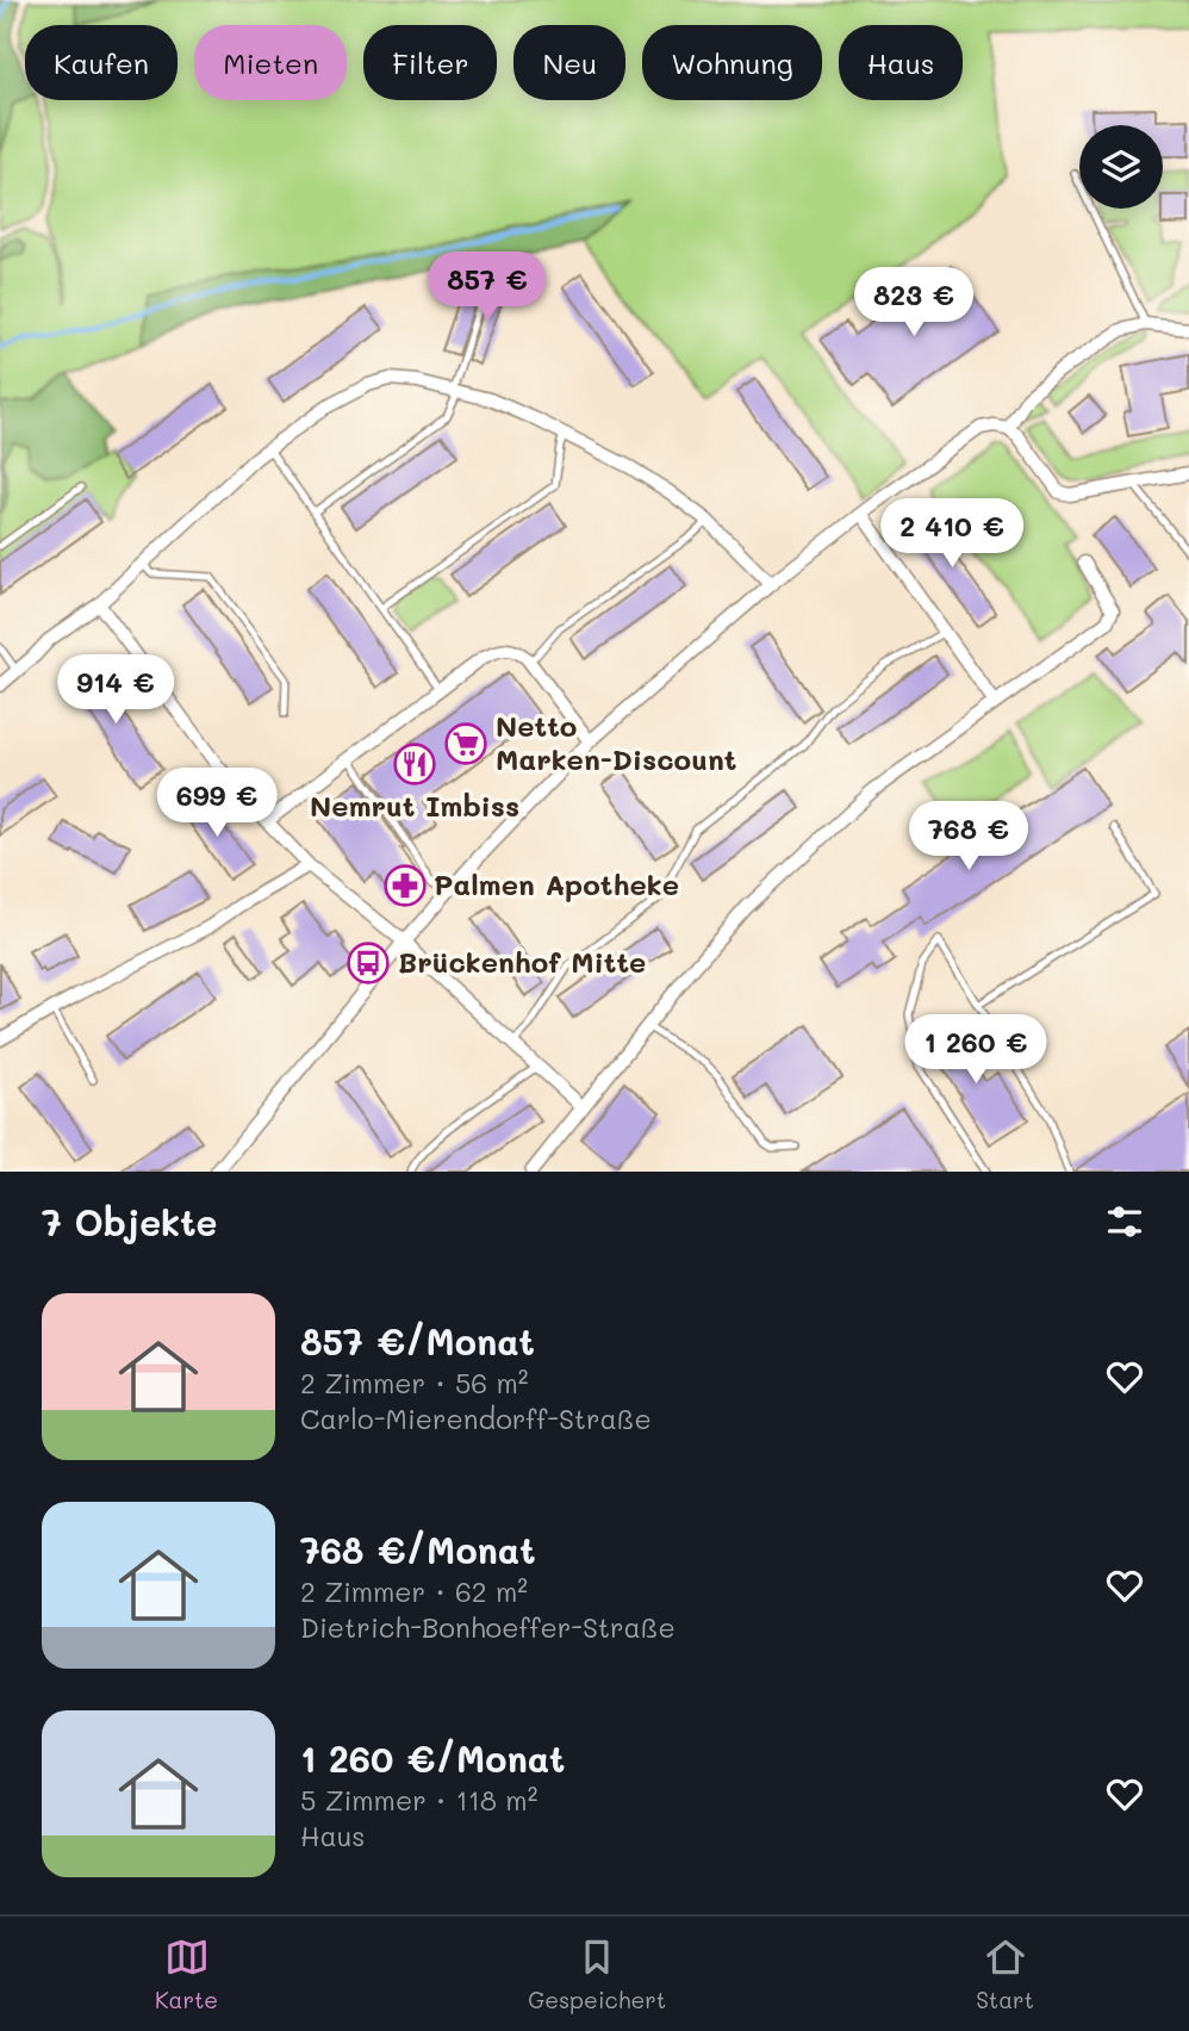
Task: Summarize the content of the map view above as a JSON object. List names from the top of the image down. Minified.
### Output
{"places":{"supermarket":["Netto Marken-Discount"],"restaurant":["Nemrut Imbiss"],"pharmacy":["Palmen Apotheke"],"bus stop":["Brückenhof Mitte"]},"page":{"chip":["Kaufen","Mieten","Filter","Neu","Wohnung","Haus"],"price":["857 €","823 €","2 410 €","914 €","699 €","768 €","1 260 €"],"heading":"7 Objekte","list":[{"name":"857 €/Monat","note":"2 Zimmer · 56 m² · Carlo-Mierendorff-Straße"},{"name":"768 €/Monat","note":"2 Zimmer · 62 m² · Dietrich-Bonhoeffer-Straße"},{"name":"1 260 €/Monat","note":"5 Zimmer · 118 m² · Haus"}],"tabs":["Karte","Gespeichert","Start"]}}
